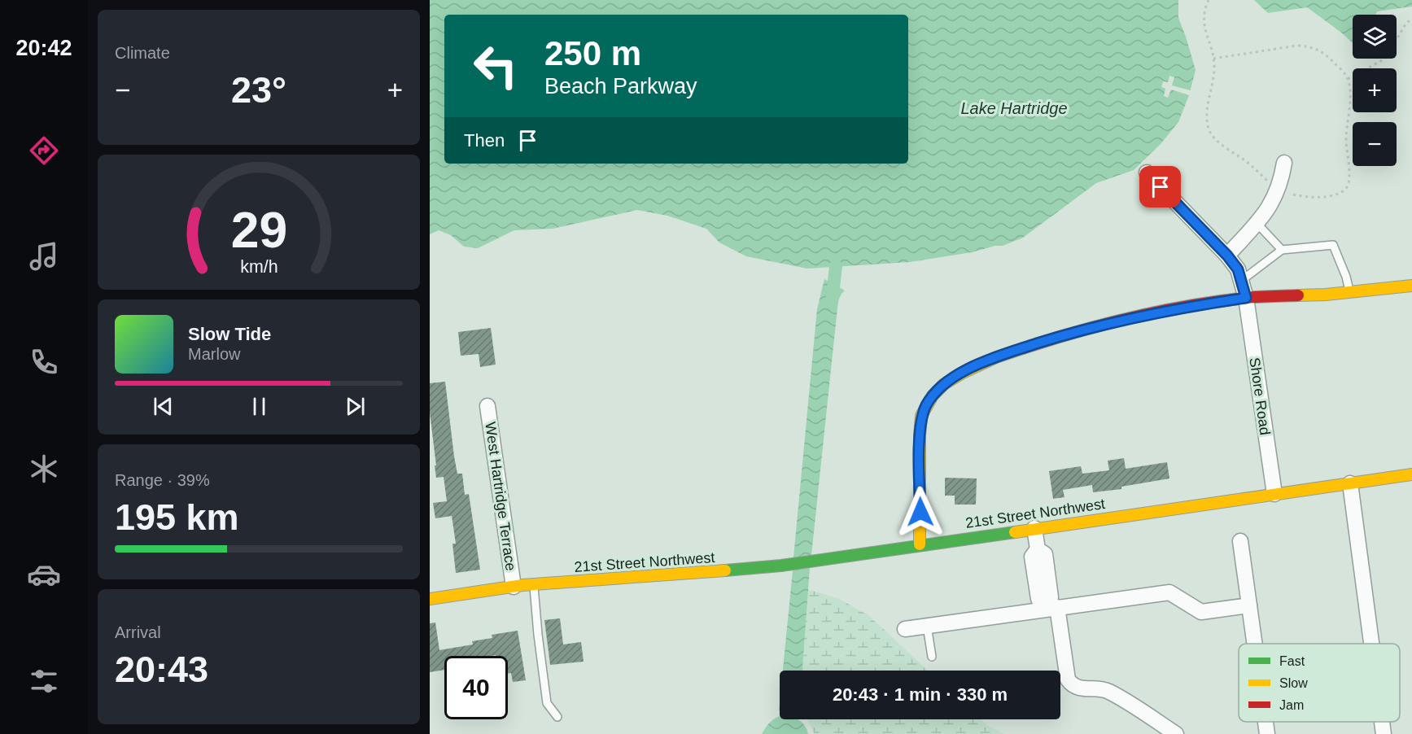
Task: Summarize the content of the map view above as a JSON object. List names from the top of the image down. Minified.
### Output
{"streets":{"street":["Shore Road","West Hartridge Terrace","21st Street Northwest"]},"crossings":[["Shore Road","21st Street Northwest"],["West Hartridge Terrace","21st Street Northwest"]],"water":["Lake Hartridge"],"legend":["Fast","Slow","Jam"],"page":{"tabs":"20:42","tile":["Climate",["Range · 39%","195 km"],["Arrival","20:43"]],"map_buttons":["+","−"],"turn":["250 m","Beach Parkway"],"heat":["−","23°","+"],"then":"Then","song":["Slow Tide","Marlow"],"limit":"40","trip":"20:43 · 1 min · 330 m","gauge":["29","km/h"]}}
